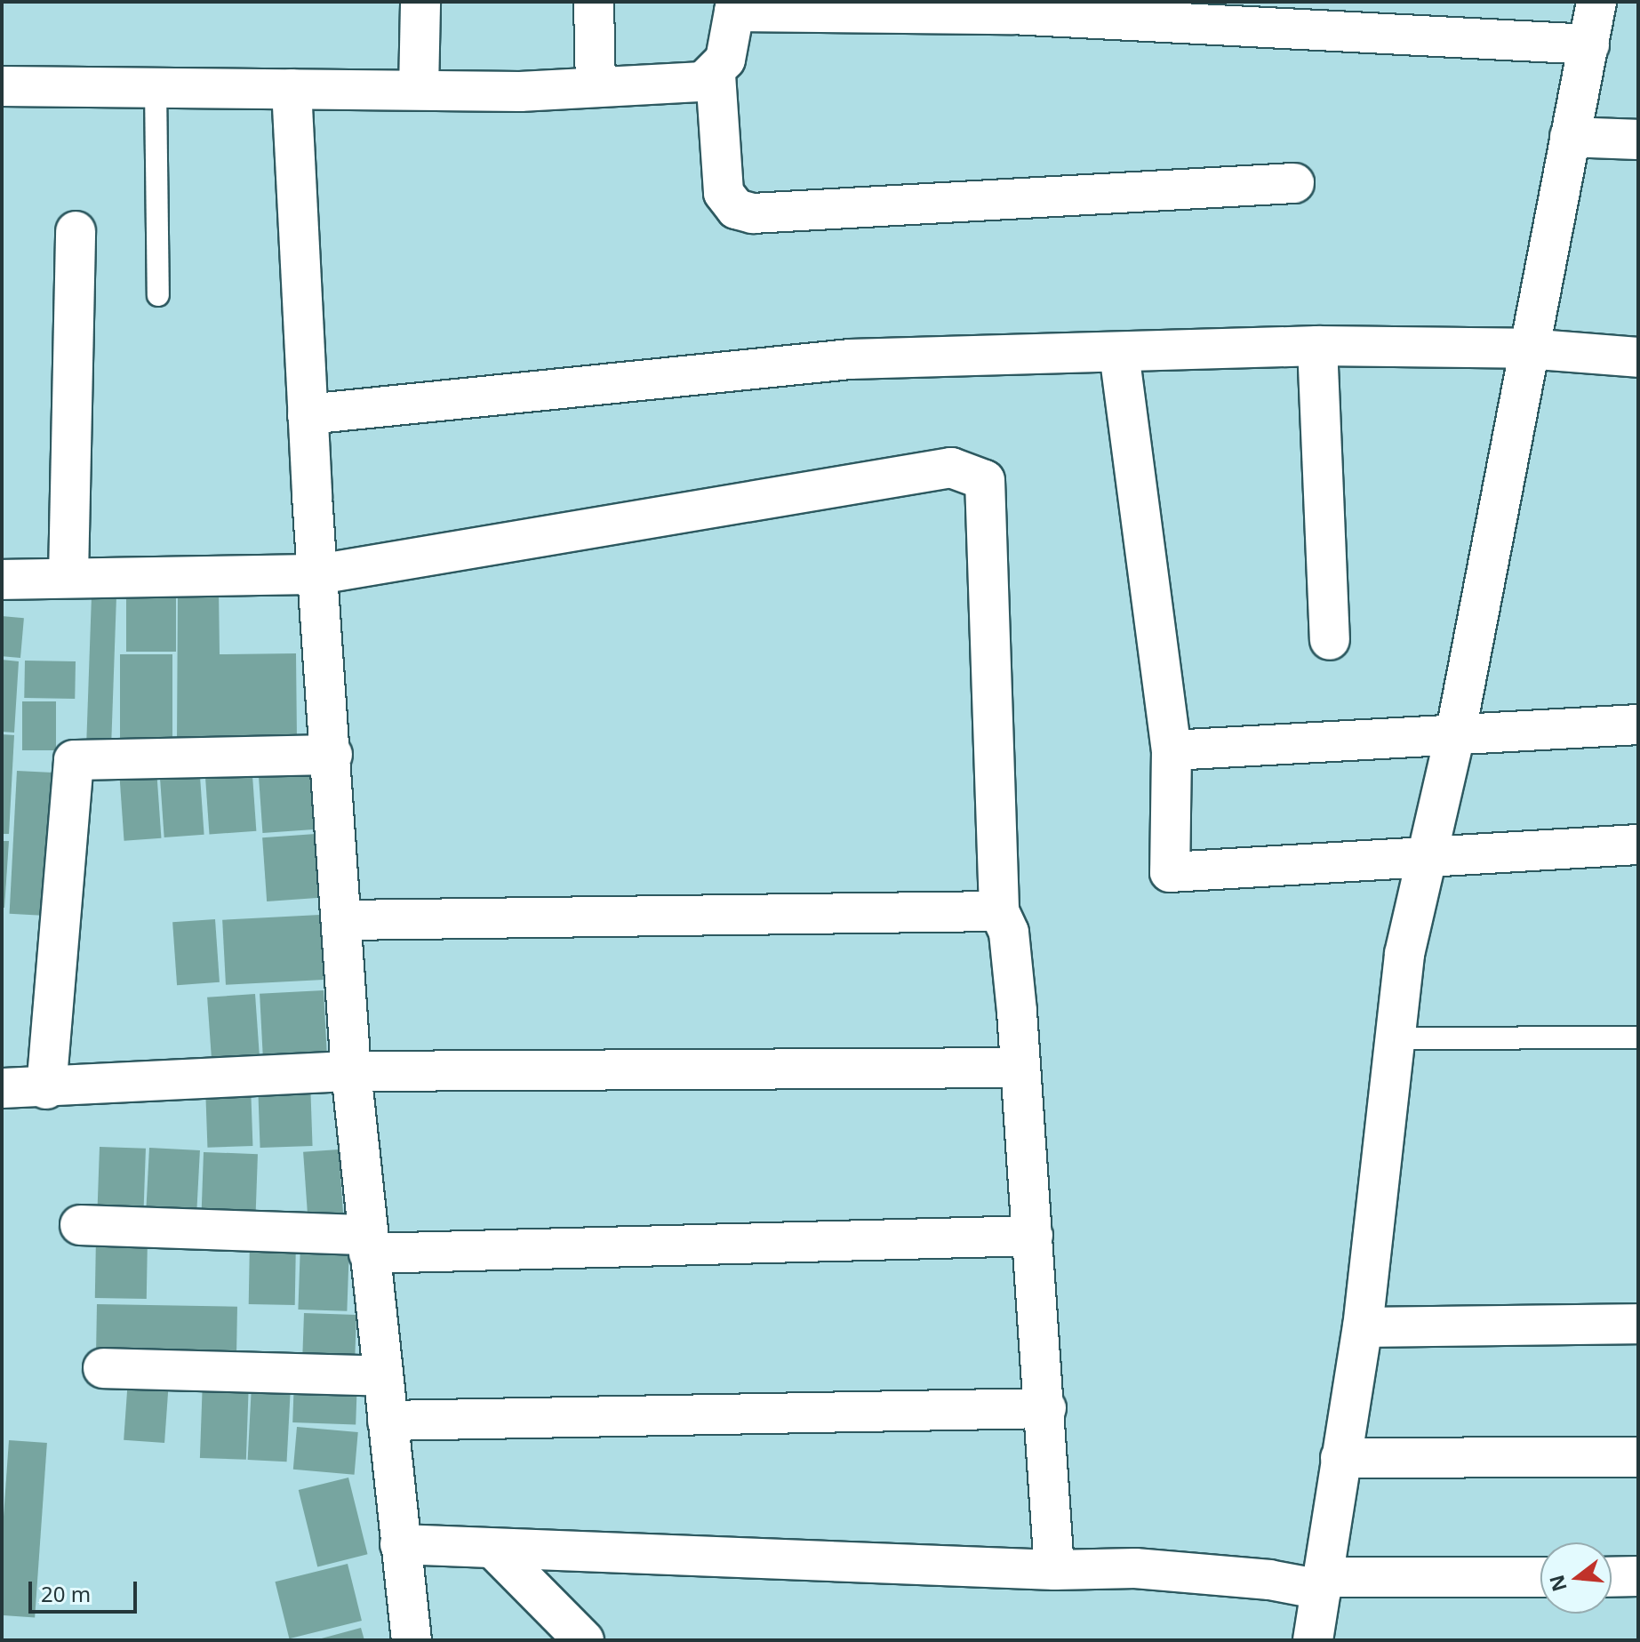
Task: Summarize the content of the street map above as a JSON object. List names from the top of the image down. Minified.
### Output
{"scale_bar":"20 m","north":"left"}
